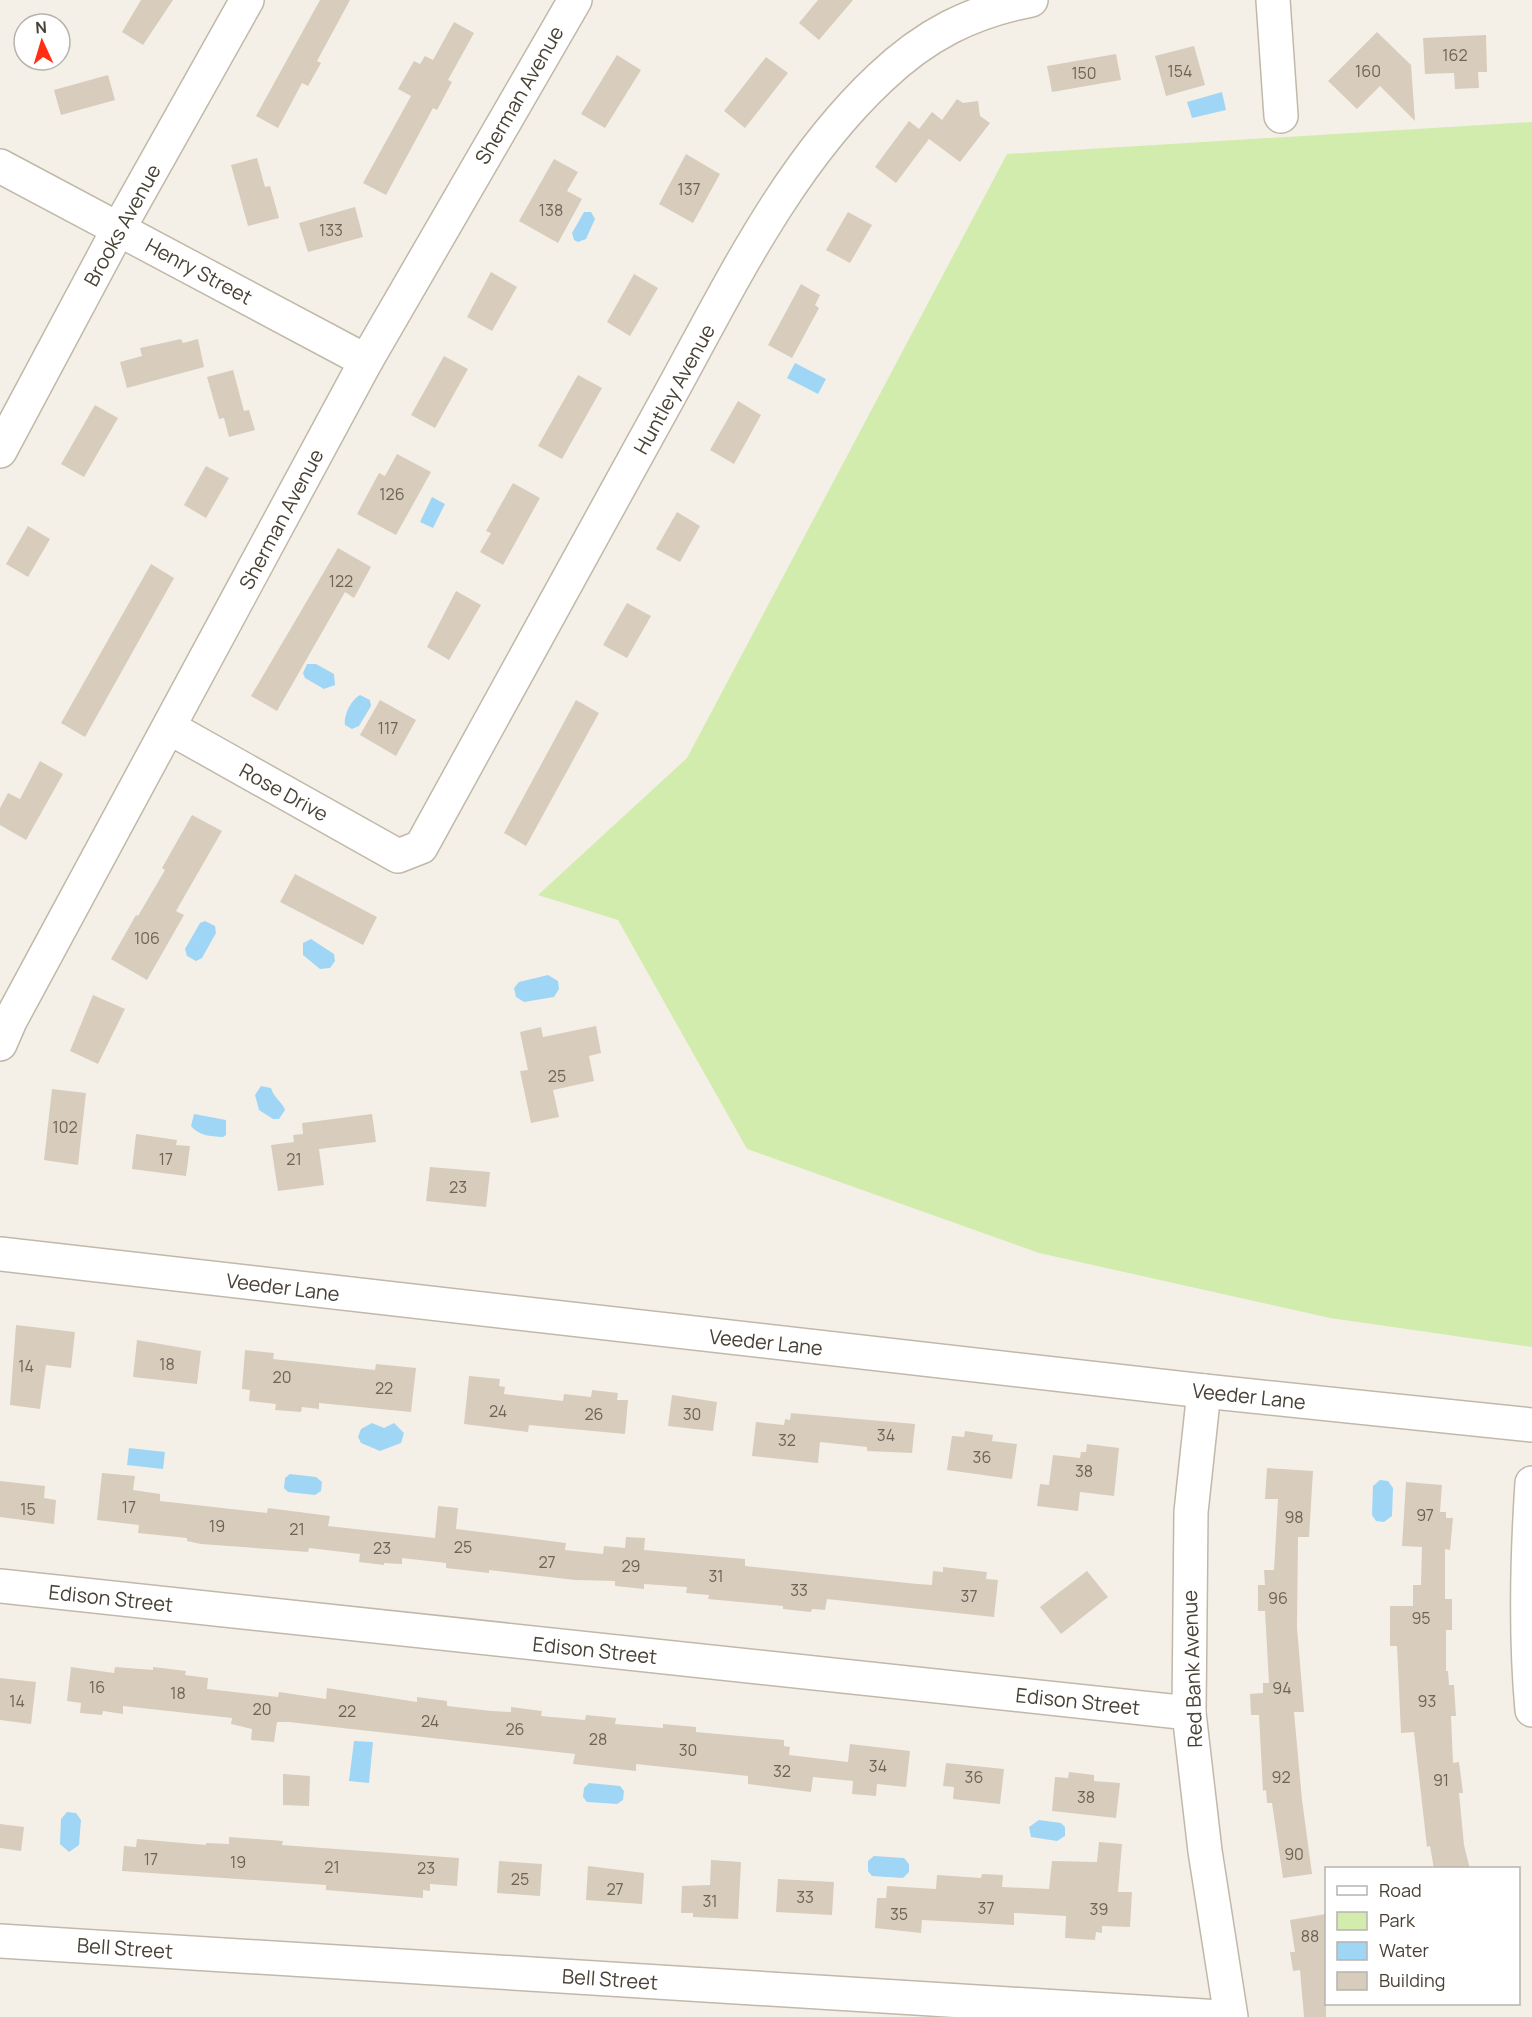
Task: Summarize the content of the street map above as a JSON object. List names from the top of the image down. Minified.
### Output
{"streets":{"street":["Sherman Avenue","Brooks Avenue","Henry Street","Huntley Avenue","Rose Drive","Veeder Lane","Edison Street","Red Bank Avenue","Bell Street"]},"crossings":[["Sherman Avenue","Henry Street"],["Sherman Avenue","Rose Drive"],["Brooks Avenue","Henry Street"],["Huntley Avenue","Rose Drive"],["Veeder Lane","Red Bank Avenue"],["Edison Street","Red Bank Avenue"]],"house_numbers":["162","154","160","150","137","138","133","126","122","117","106","25","102","17","21","23","18","14","20","22","24","26","30","34","32","36","38","17","15","97","98","19","21","25","23","27","29","31","33","37","96","95","16","94","18","14","93","20","22","24","26","28","30","34","32","36","92","91","38","90","17","19","21","23","25","27","33","31","37","39","35","88"],"legend":["Road","Park","Water","Building"],"north":"top"}
